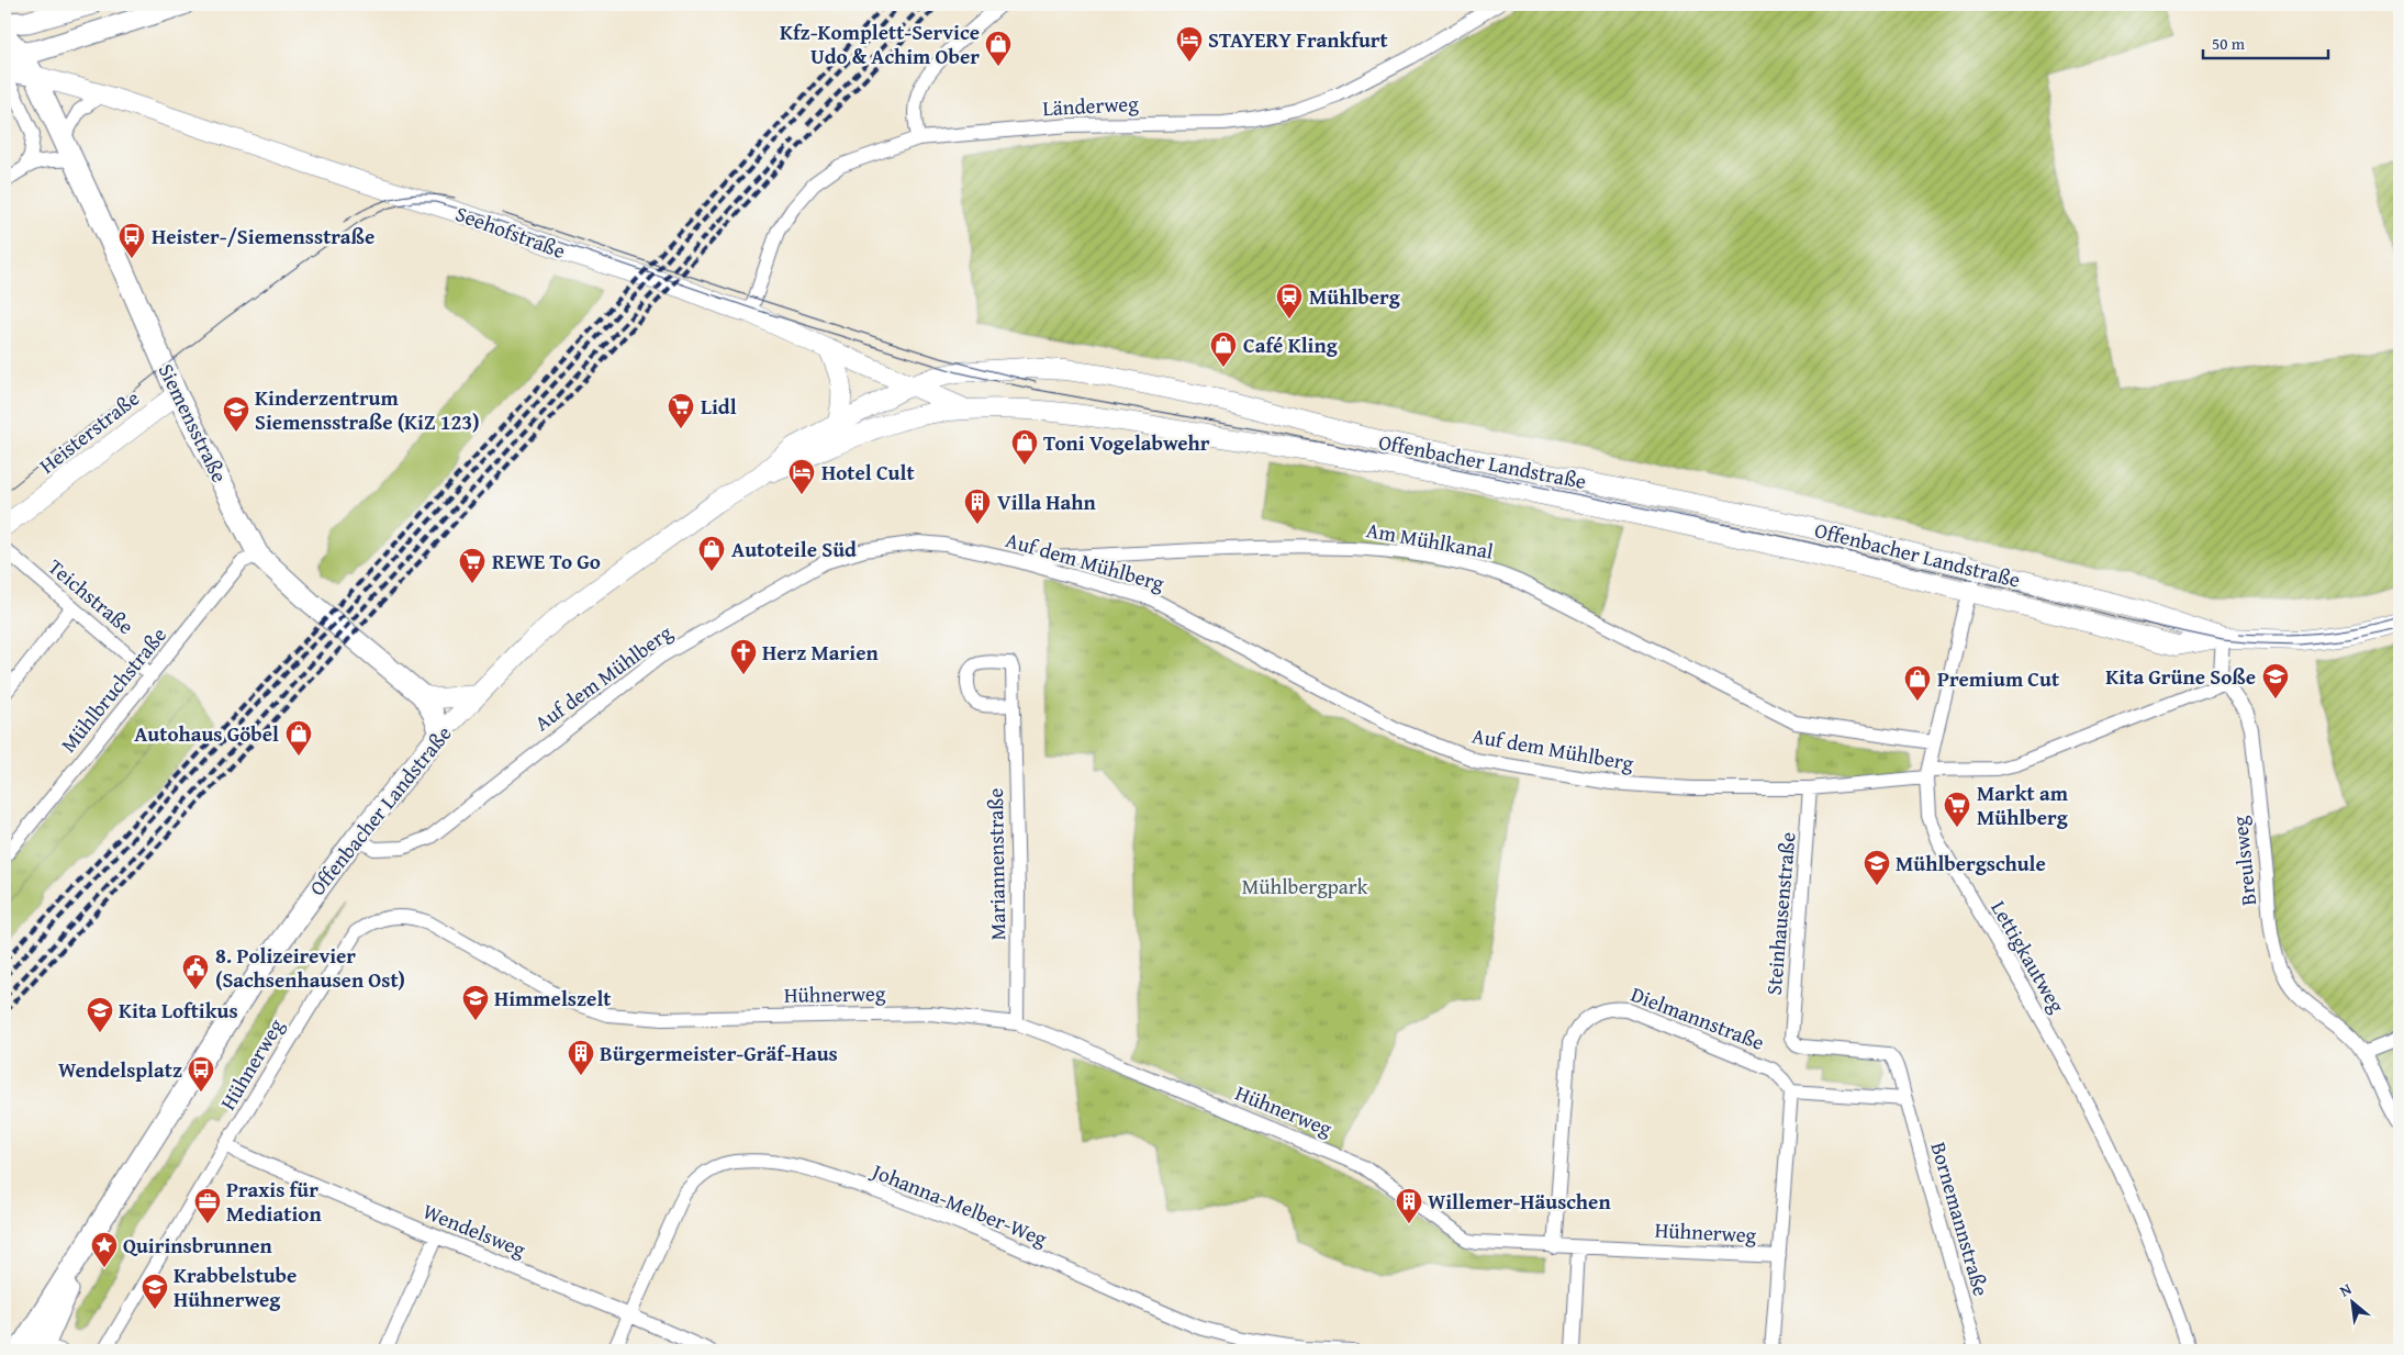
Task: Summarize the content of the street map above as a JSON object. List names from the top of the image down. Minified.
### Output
{"streets":{"main road":["Seehofstraße","Siemensstraße","Heisterstraße","Offenbacher Landstraße"],"street":["Länderweg","Am Mühlkanal","Auf dem Mühlberg","Teichstraße","Mühlbruchstraße","Breulsweg","Mariannenstraße","Steinhausenstraße","Lettigkautweg","Hühnerweg","Dielmannstraße","Johanna-Melber-Weg","Bornemannstraße","Wendelsweg"]},"crossings":[["Länderweg","Seehofstraße"],["Seehofstraße","Siemensstraße"],["Seehofstraße","Offenbacher Landstraße"],["Siemensstraße","Heisterstraße"],["Siemensstraße","Offenbacher Landstraße"],["Siemensstraße","Mühlbruchstraße"],["Offenbacher Landstraße","Auf dem Mühlberg"],["Offenbacher Landstraße","Breulsweg"],["Offenbacher Landstraße","Lettigkautweg"],["Am Mühlkanal","Auf dem Mühlberg"],["Am Mühlkanal","Lettigkautweg"],["Auf dem Mühlberg","Breulsweg"],["Auf dem Mühlberg","Steinhausenstraße"],["Auf dem Mühlberg","Lettigkautweg"],["Teichstraße","Mühlbruchstraße"],["Mariannenstraße","Hühnerweg"],["Steinhausenstraße","Bornemannstraße"],["Hühnerweg","Dielmannstraße"],["Hühnerweg","Wendelsweg"],["Johanna-Melber-Weg","Wendelsweg"]],"parks":["Mühlbergpark"],"places":{"hotel":["STAYERY Frankfurt","Hotel Cult"],"shop":["Kfz-Komplett-Service Udo & Achim Ober","Café Kling","Toni Vogelabwehr","Autoteile Süd","Premium Cut","Autohaus Göbel"],"bus stop":["Heister-/Siemensstraße","Wendelsplatz"],"station":["Mühlberg"],"supermarket":["Lidl","REWE To Go","Markt am Mühlberg"],"school or university":["Kinderzentrum Siemensstraße (KiZ 123)","Kita Grüne Soße","Mühlbergschule","Himmelszelt","Kita Loftikus","Krabbelstube Hühnerweg"],"building":["Villa Hahn","Bürgermeister-Gräf-Haus","Willemer-Häuschen"],"church":["Herz Marien"],"public building":["8. Polizeirevier (Sachsenhausen Ost)"],"office":["Praxis für Mediation"],"place":["Quirinsbrunnen"]},"scale_bar":"50 m","north":"top left"}
